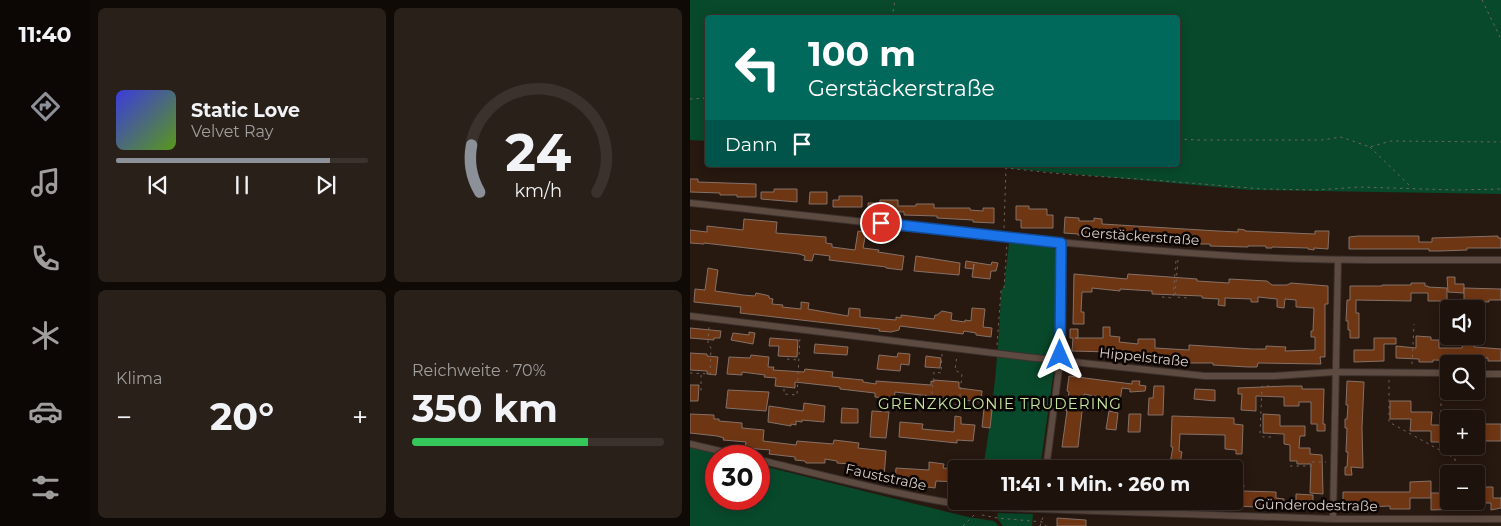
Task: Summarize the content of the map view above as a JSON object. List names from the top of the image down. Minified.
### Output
{"streets":{"street":["Gerstäckerstraße","Hippelstraße","Fauststraße","Günderodestraße"]},"districts":["GRENZKOLONIE TRUDERING"],"page":{"tabs":"11:40","turn":["100 m","Gerstäckerstraße"],"song":["Static Love","Velvet Ray"],"then":"Dann","tile":["Klima",["Reichweite · 70%","350 km"]],"map_buttons":["+","−"],"heat":["−","20°","+"],"limit":"30","trip":"11:41 · 1 Min. · 260 m","gauge":["24","km/h"]}}
